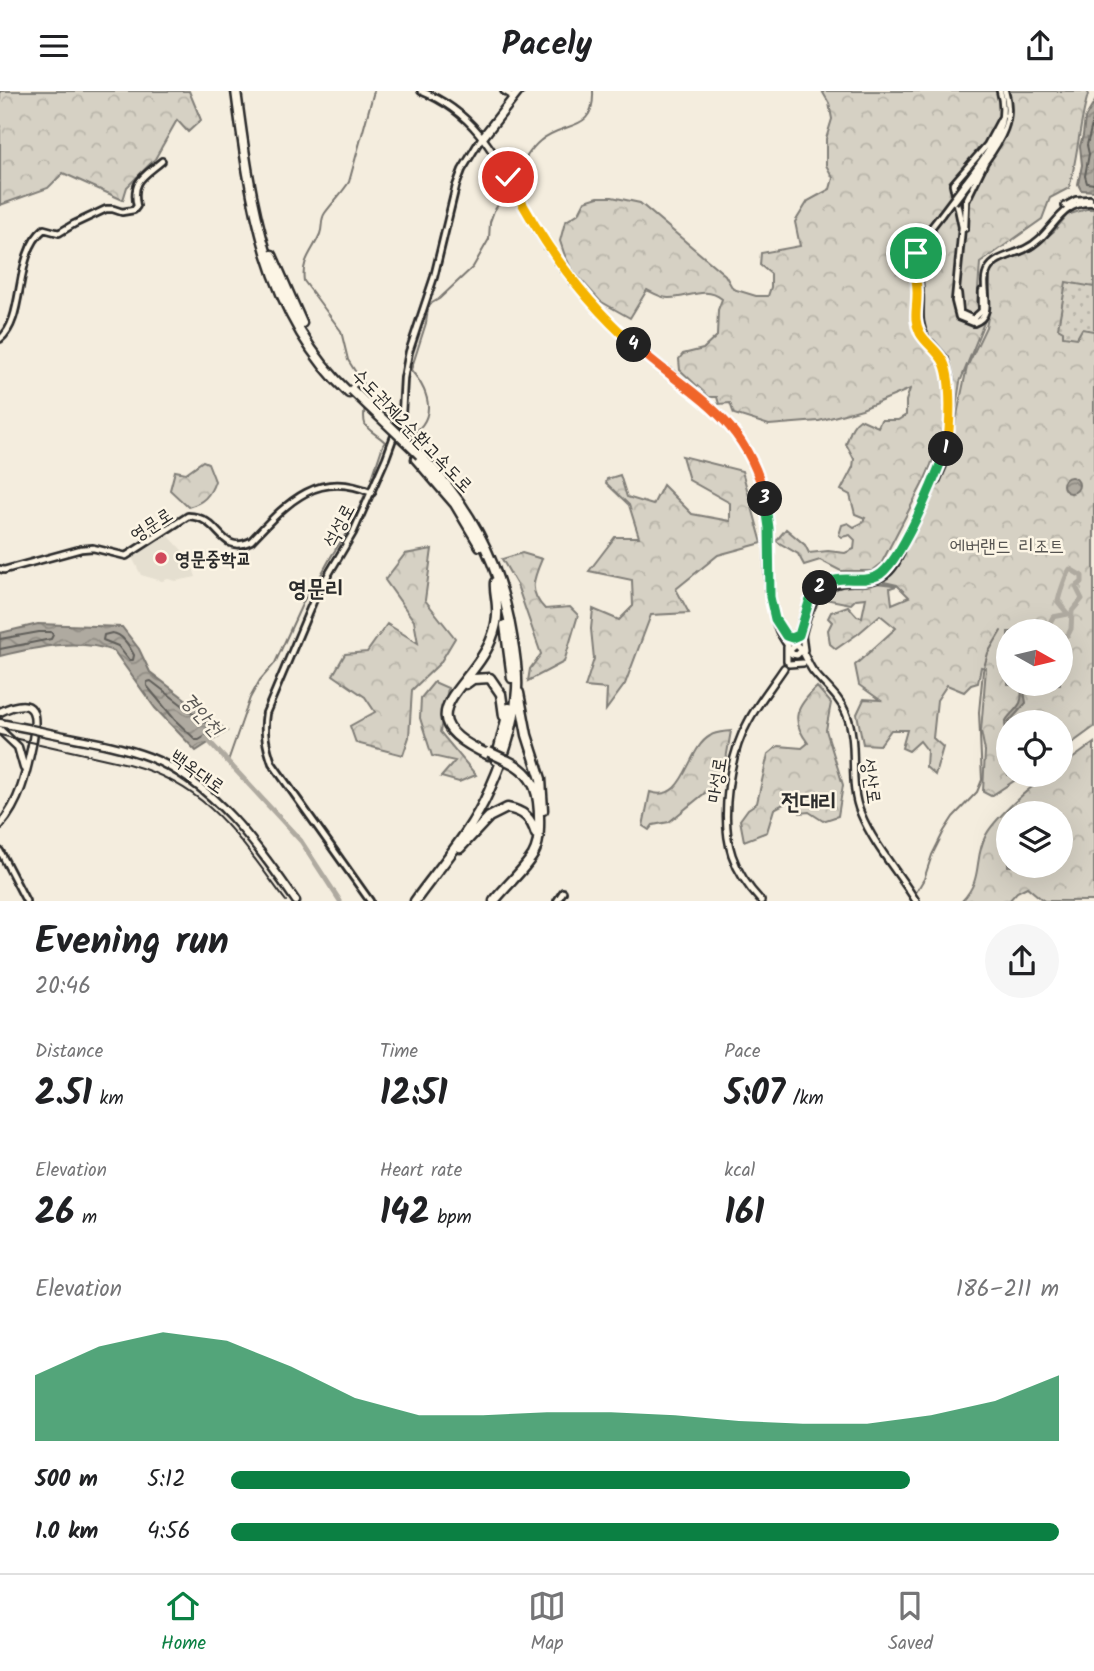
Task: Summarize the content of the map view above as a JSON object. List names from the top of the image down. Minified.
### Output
{"streets":{"highway":["수도권제2순환고속도로","석성로"],"main road":["백옥대로","마성로","성산로"],"street":["영문로"]},"crossings":[["영문로","석성로"]],"districts":["영문리","전대리"],"water":["경안천"],"parks":["에버랜드 리조트"],"places":["영문중학교"],"north":"right","page":{"header":"Pacely","pins":["4","1","3","2"],"heading":["Evening run","20:46"],"stats":[["Distance","2.51 km"],["Time","12:51"],["Pace","5:07 /km"],["Elevation","26 m"],["Heart rate","142 bpm"],["kcal","161"]],"chart":["Elevation","186–211 m"],"list":[{"name":"500 m","note":"5:12"},{"name":"1.0 km","note":"4:56"}],"tabs":["Home","Map","Saved"]}}
